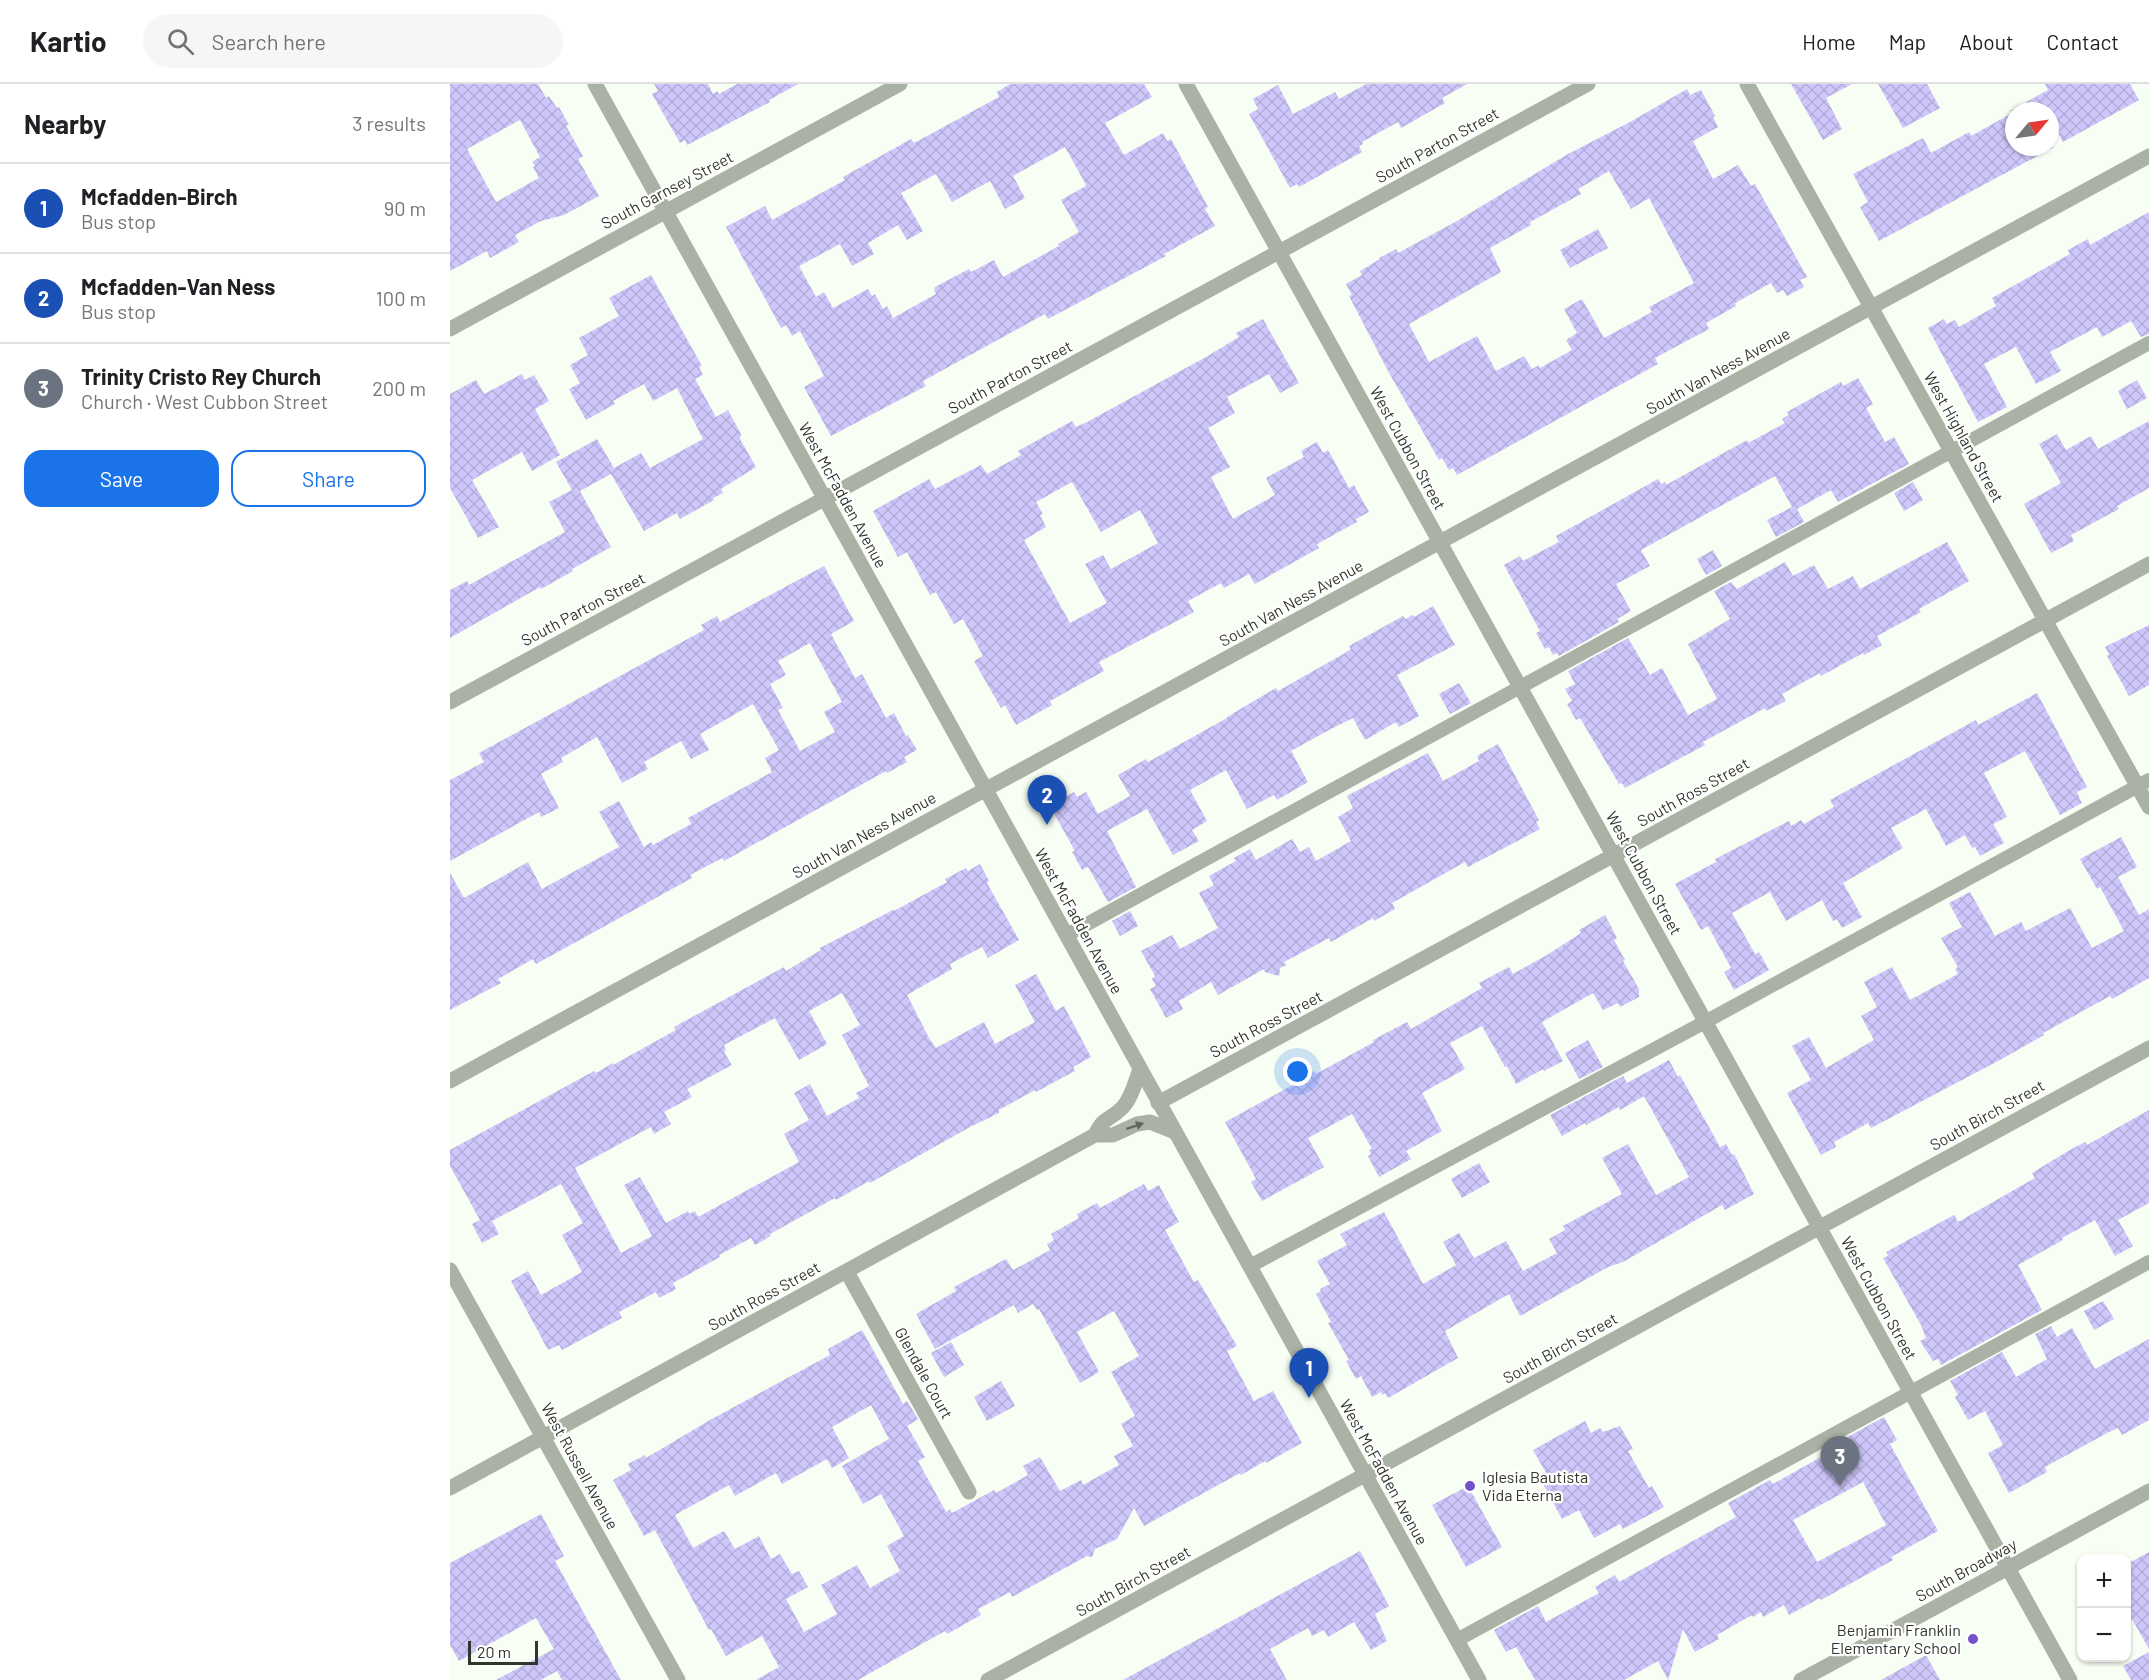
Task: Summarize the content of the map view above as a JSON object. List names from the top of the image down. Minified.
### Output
{"streets":{"street":["South Parton Street","South Garnsey Street","South Van Ness Avenue","West Highland Street","West Cubbon Street","West McFadden Avenue","South Ross Street","South Birch Street","Glendale Court","West Russell Avenue","South Broadway"]},"crossings":[["South Parton Street","West Cubbon Street"],["South Parton Street","West McFadden Avenue"],["South Garnsey Street","West McFadden Avenue"],["South Van Ness Avenue","West Highland Street"],["South Van Ness Avenue","West Cubbon Street"],["South Van Ness Avenue","West McFadden Avenue"],["West Highland Street","South Ross Street"],["West Cubbon Street","South Ross Street"],["West Cubbon Street","South Birch Street"],["West Cubbon Street","South Broadway"],["West McFadden Avenue","South Ross Street"],["West McFadden Avenue","South Birch Street"],["South Ross Street","Glendale Court"],["South Ross Street","West Russell Avenue"]],"places":["Iglesia Bautista Vida Eterna","Benjamin Franklin Elementary School"],"scale_bar":"20 m","north":"top right","page":{"header":"Kartio","search":"Search here","nav":["Home","Map","About","Contact"],"heading":["Nearby","3 results"],"list":[{"mark":"1","name":"Mcfadden-Birch","note":"Bus stop","value":"90 m"},{"mark":"2","name":"Mcfadden-Van Ness","note":"Bus stop","value":"100 m"},{"mark":"3","name":"Trinity Cristo Rey Church","note":"Church · West Cubbon Street","value":"200 m"}],"buttons":["Save","Share"],"pins":["2","1","3"],"map_buttons":["+","−"],"scale":"20 m"}}
